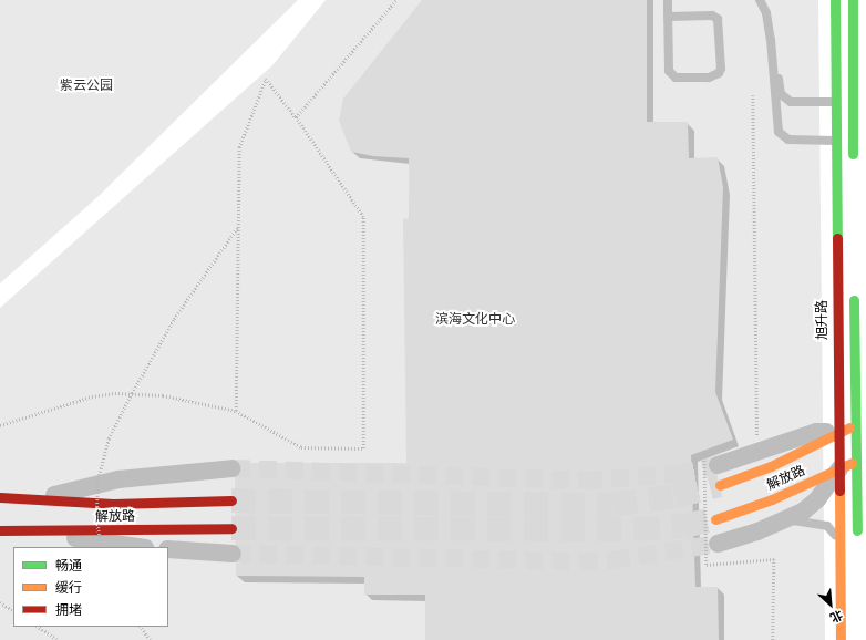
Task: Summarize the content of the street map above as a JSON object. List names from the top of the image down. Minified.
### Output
{"streets":{"street":["旭升路","解放路"]},"crossings":[["旭升路","解放路"]],"parks":["紫云公园","滨海文化中心"],"legend":["畅通","缓行","拥堵"],"north":"bottom right"}
